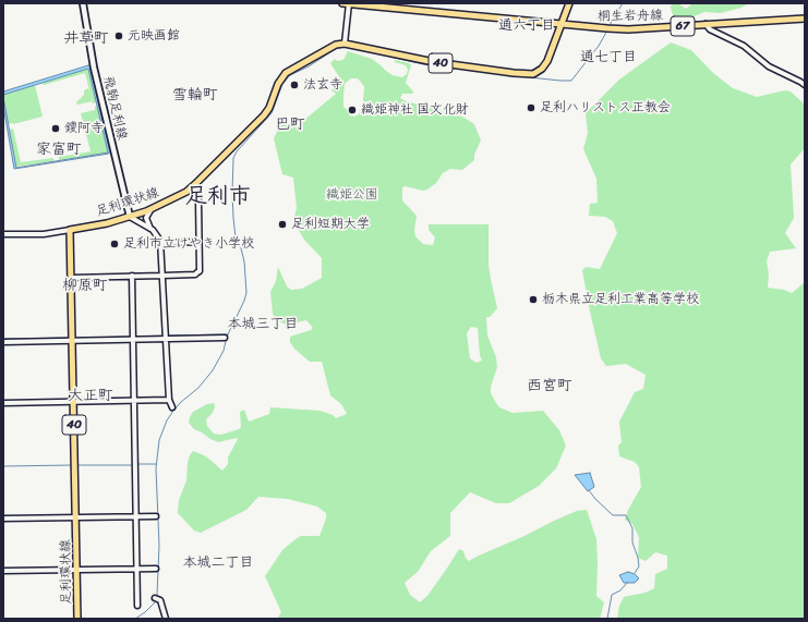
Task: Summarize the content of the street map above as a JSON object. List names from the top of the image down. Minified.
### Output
{"streets":{"main road":["桐生岩舟線","67","40","飛駒足利線","足利環状線"]},"crossings":[["桐生岩舟線","67"],["桐生岩舟線","40"],["67","40"],["40","足利環状線"],["飛駒足利線","足利環状線"]],"districts":["通六丁目","井草町","通七丁目","雪輪町","巴町","家富町","足利市","柳原町","本城三丁目","西宮町","大正町","本城二丁目"],"parks":["織姫公園"],"places":["元映画館","法玄寺","足利ハリストス正教会","織姫神社 国文化財","鑁阿寺","足利短期大学","足利市立けやき小学校","栃木県立足利工業高等学校"]}
